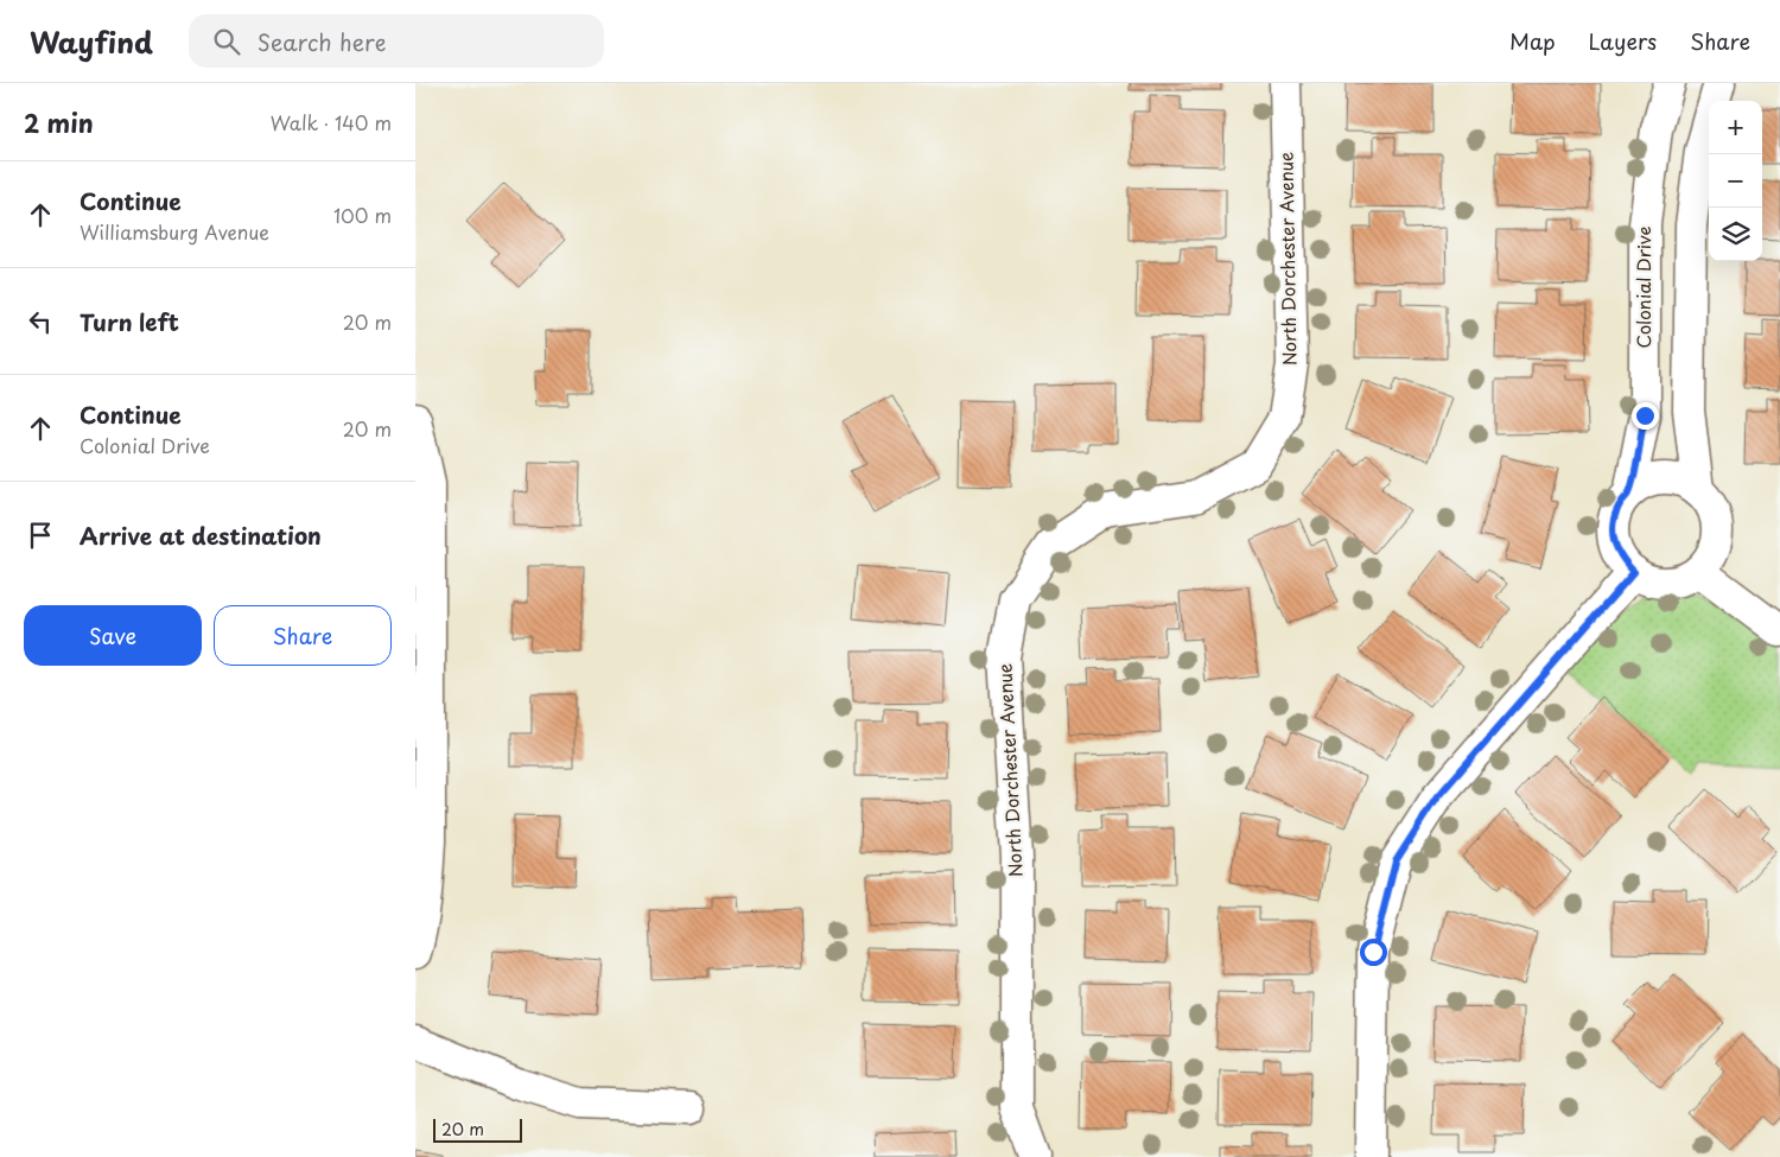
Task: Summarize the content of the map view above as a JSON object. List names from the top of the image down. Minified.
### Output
{"streets":{"street":["North Dorchester Avenue","Colonial Drive"]},"scale_bar":"20 m","page":{"header":"Wayfind","search":"Search here","nav":["Map","Layers","Share"],"heading":["2 min","Walk · 140 m"],"map_buttons":["+","−"],"list":[["Continue","Williamsburg Avenue","100 m"],["Turn left","20 m"],["Continue","Colonial Drive","20 m"],"Arrive at destination"],"buttons":["Save","Share"],"scale":"20 m"}}
